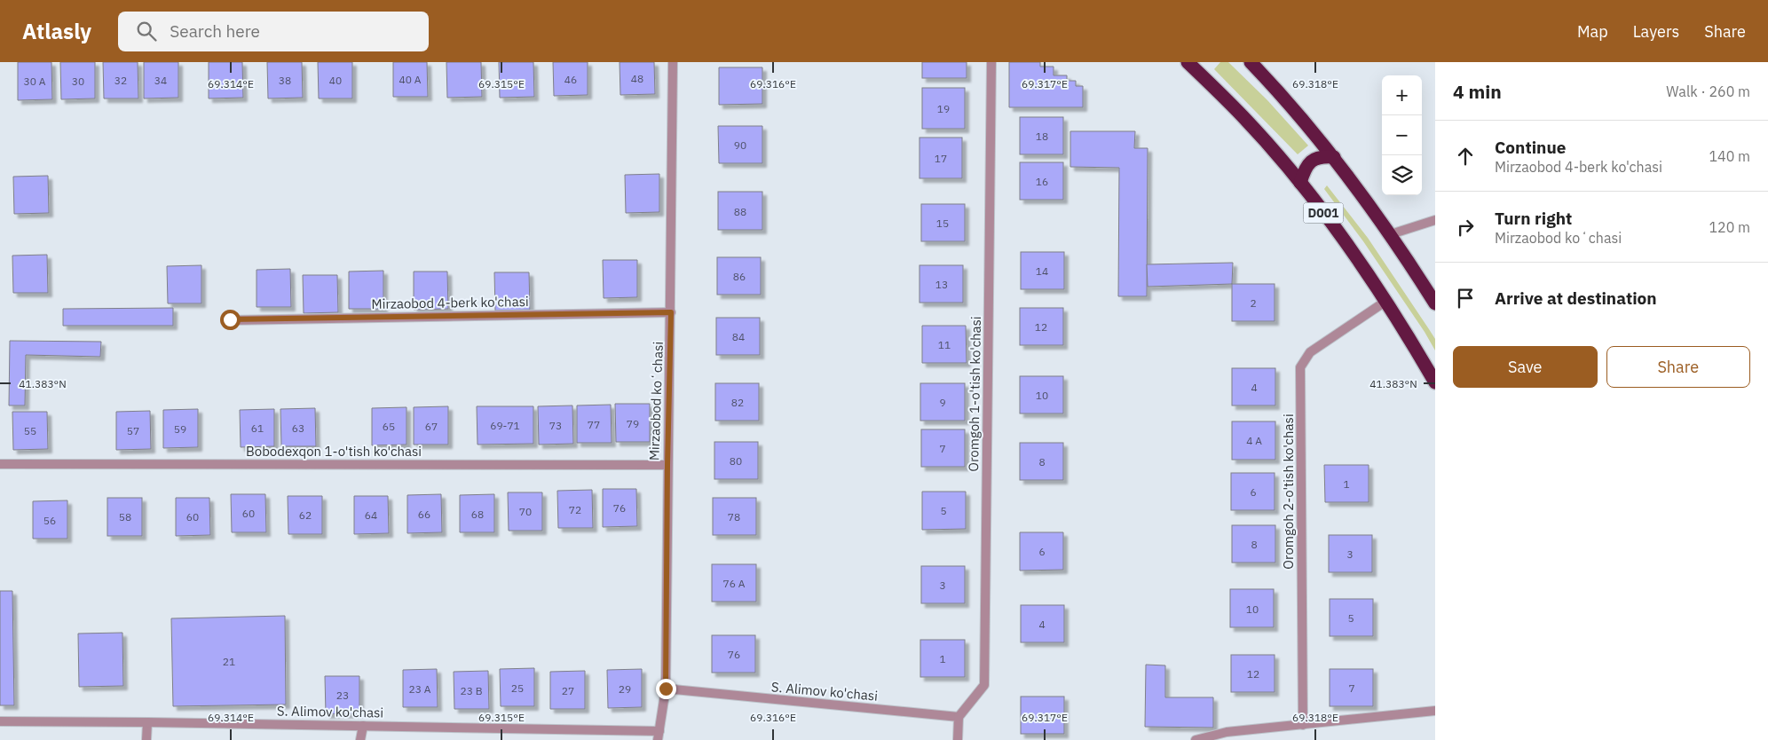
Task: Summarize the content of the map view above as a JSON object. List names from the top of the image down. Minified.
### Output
{"streets":{"highway":["D001"],"street":["Mirzaobod 4-berk ko'chasi","Oromgoh 1-o'tish ko'chasi","Mirzaobod koʻchasi","Bobodexqon 1-o'tish ko'chasi","Oromgoh 2-o'tish ko'chasi","S. Alimov ko'chasi"]},"crossings":[["D001","Oromgoh 2-o'tish ko'chasi"],["Mirzaobod 4-berk ko'chasi","Mirzaobod koʻchasi"],["Oromgoh 1-o'tish ko'chasi","S. Alimov ko'chasi"],["Mirzaobod koʻchasi","Bobodexqon 1-o'tish ko'chasi"],["Mirzaobod koʻchasi","S. Alimov ko'chasi"]],"house_numbers":["48","40 A","46","32","34","38","40","30 A","30","19","18","90","17","16","88","15","14","86","13","2","12","84","11","4","10","82","9","79","77","69-71","73","65","67","61","63","59","55","57","4 A","7","80","8","1","6","76","72","5","70","60","66","68","62","64","58","60","78","56","8","6","3","76 А","3","10","5","4","76","1","21","12","25","7","23 A","29","23 B","27","23"],"page":{"header":"Atlasly","search":"Search here","nav":["Map","Layers","Share"],"heading":["4 min","Walk · 260 m"],"map_buttons":["+","−"],"list":[["Continue","Mirzaobod 4-berk ko'chasi","140 m"],["Turn right","Mirzaobod koʻchasi","120 m"],"Arrive at destination"],"buttons":["Save","Share"]},"coordinates":["69.314°E","69.315°E","69.316°E","69.317°E","69.318°E","41.383°N"]}
